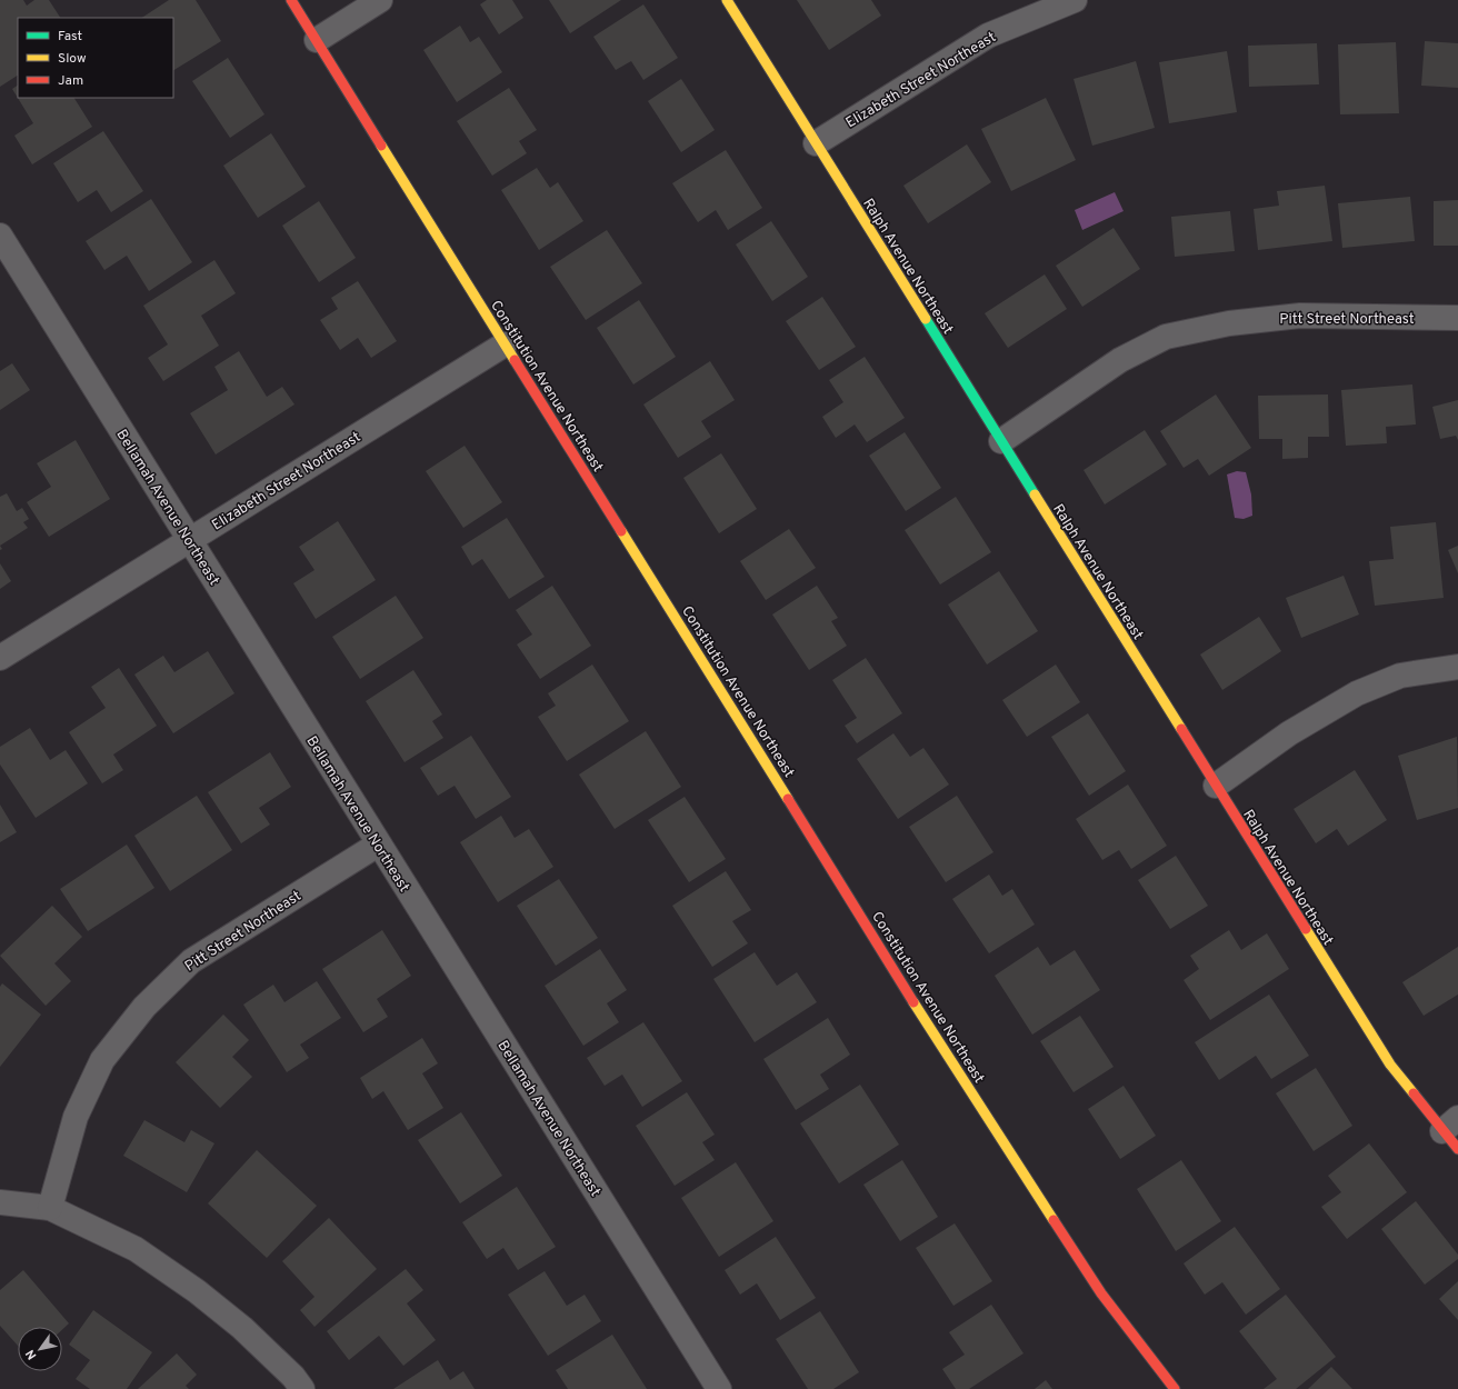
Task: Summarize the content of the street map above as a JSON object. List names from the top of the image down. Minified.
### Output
{"streets":{"street":["Elizabeth Street Northeast","Ralph Avenue Northeast","Pitt Street Northeast","Constitution Avenue Northeast","Bellamah Avenue Northeast"]},"crossings":[["Elizabeth Street Northeast","Ralph Avenue Northeast"],["Elizabeth Street Northeast","Constitution Avenue Northeast"],["Elizabeth Street Northeast","Bellamah Avenue Northeast"],["Ralph Avenue Northeast","Pitt Street Northeast"],["Pitt Street Northeast","Bellamah Avenue Northeast"]],"legend":["Fast","Slow","Jam"],"north":"bottom left"}
